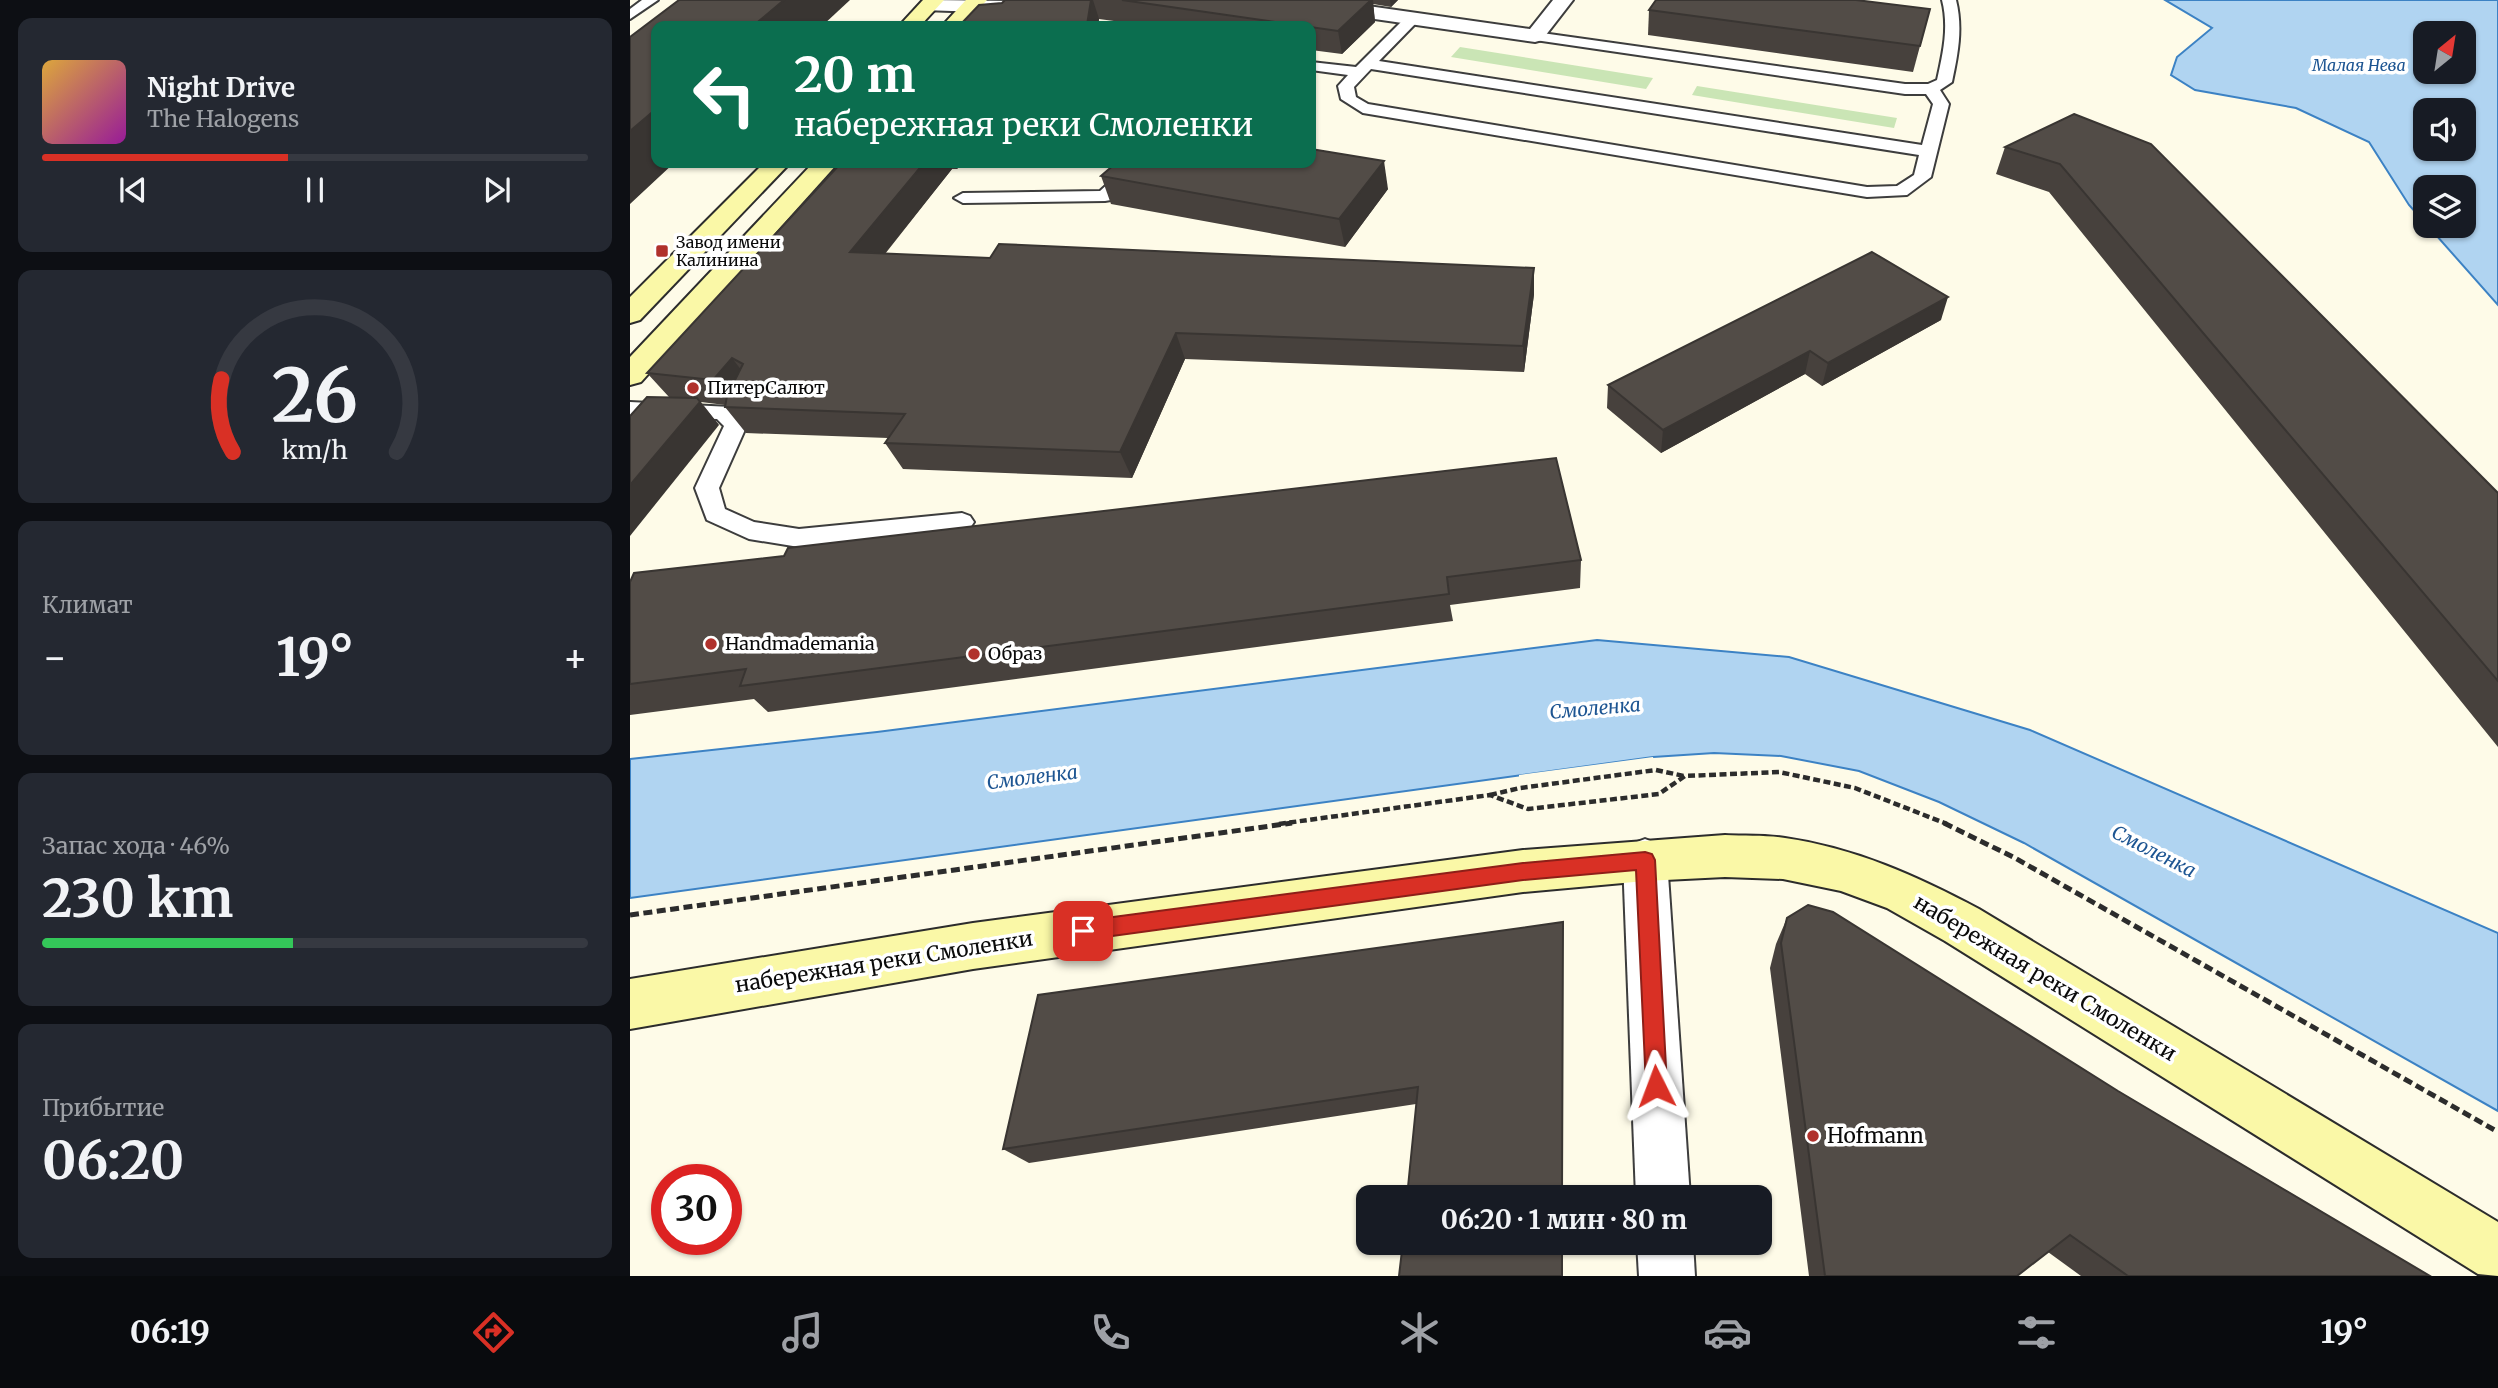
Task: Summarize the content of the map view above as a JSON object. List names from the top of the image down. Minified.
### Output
{"streets":{"main road":["набережная реки Смоленки"]},"water":["Малая Нева","Смоленка"],"places":{"transit":["Завод имени Калинина"],"other":["ПитерСалют","Handmademania","Образ","Hofmann"]},"north":"top right","page":{"turn":["20 m","набережная реки Смоленки"],"song":["Night Drive","The Halogens"],"tile":["Климат",["Запас хода · 46%","230 km"],["Прибытие","06:20"]],"heat":["−","19°","+"],"limit":"30","trip":"06:20 · 1 мин · 80 m","tabs":["06:19","19°"],"gauge":["26","km/h"]}}
